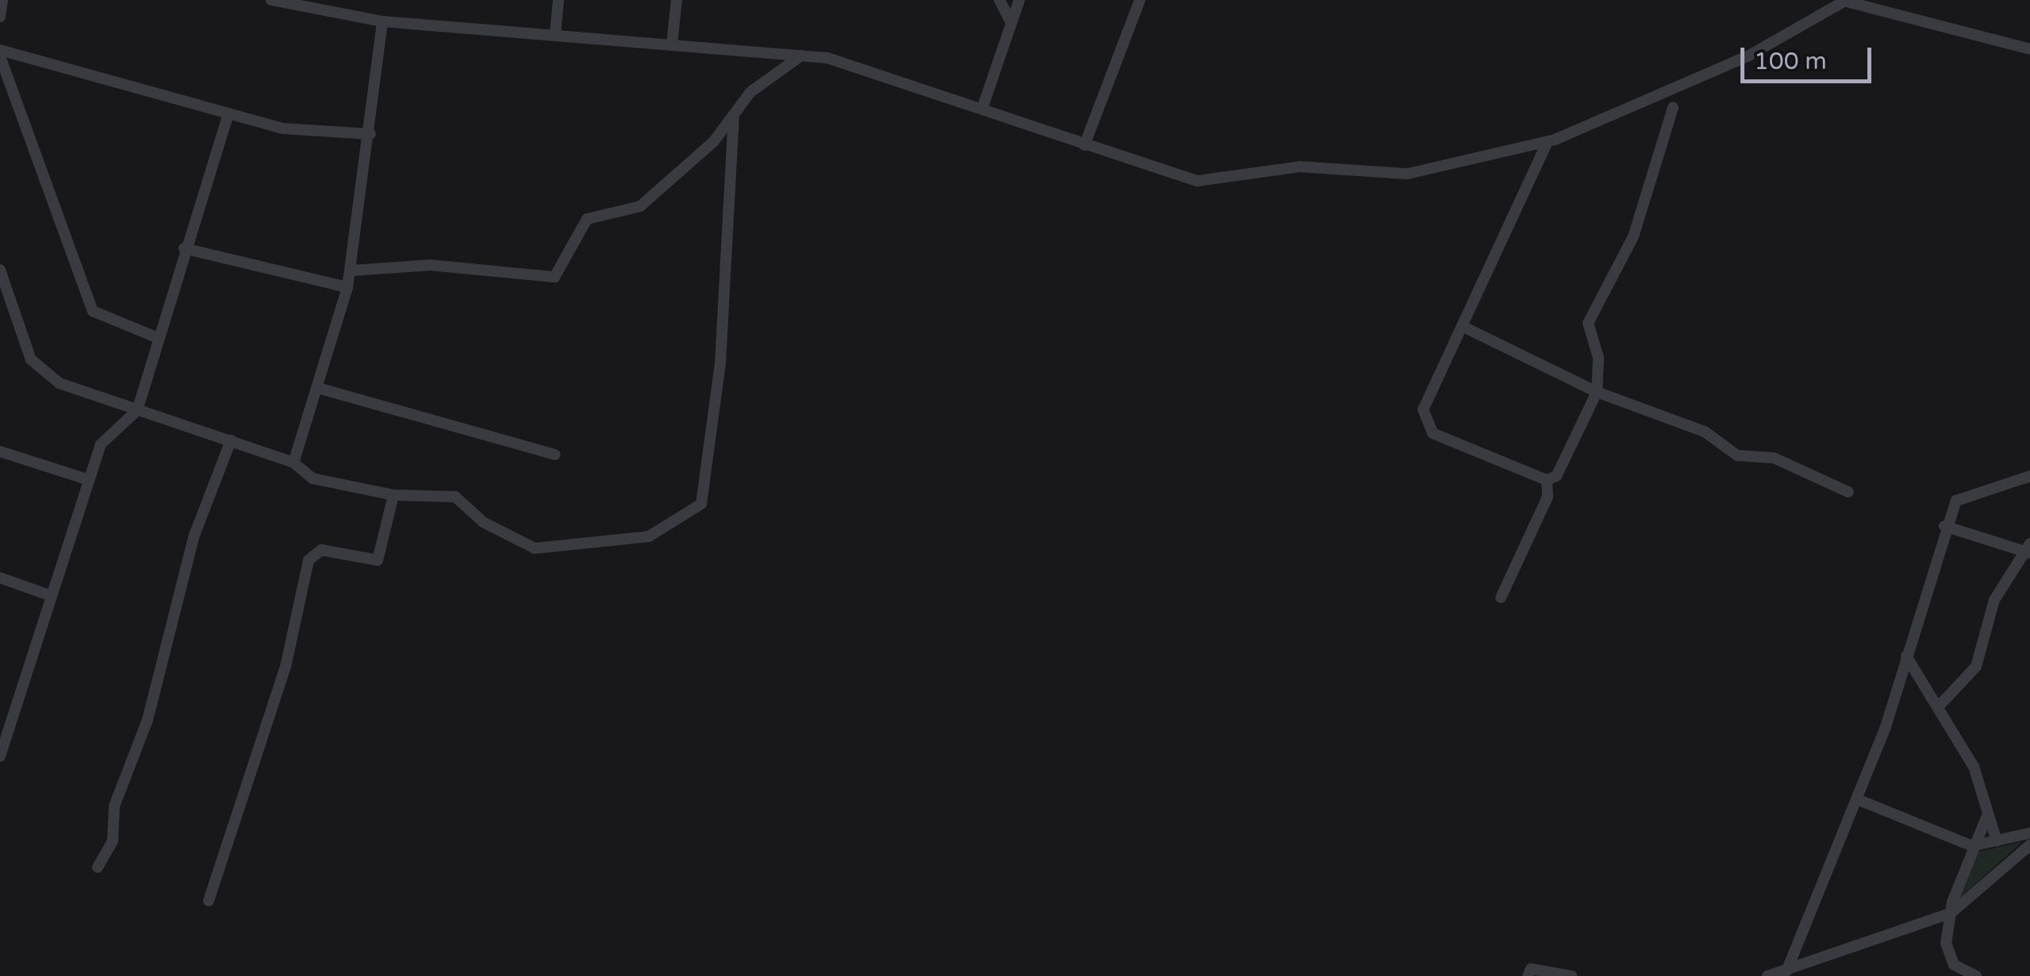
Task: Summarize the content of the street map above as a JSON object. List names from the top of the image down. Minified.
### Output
{"scale_bar":"100 m"}
